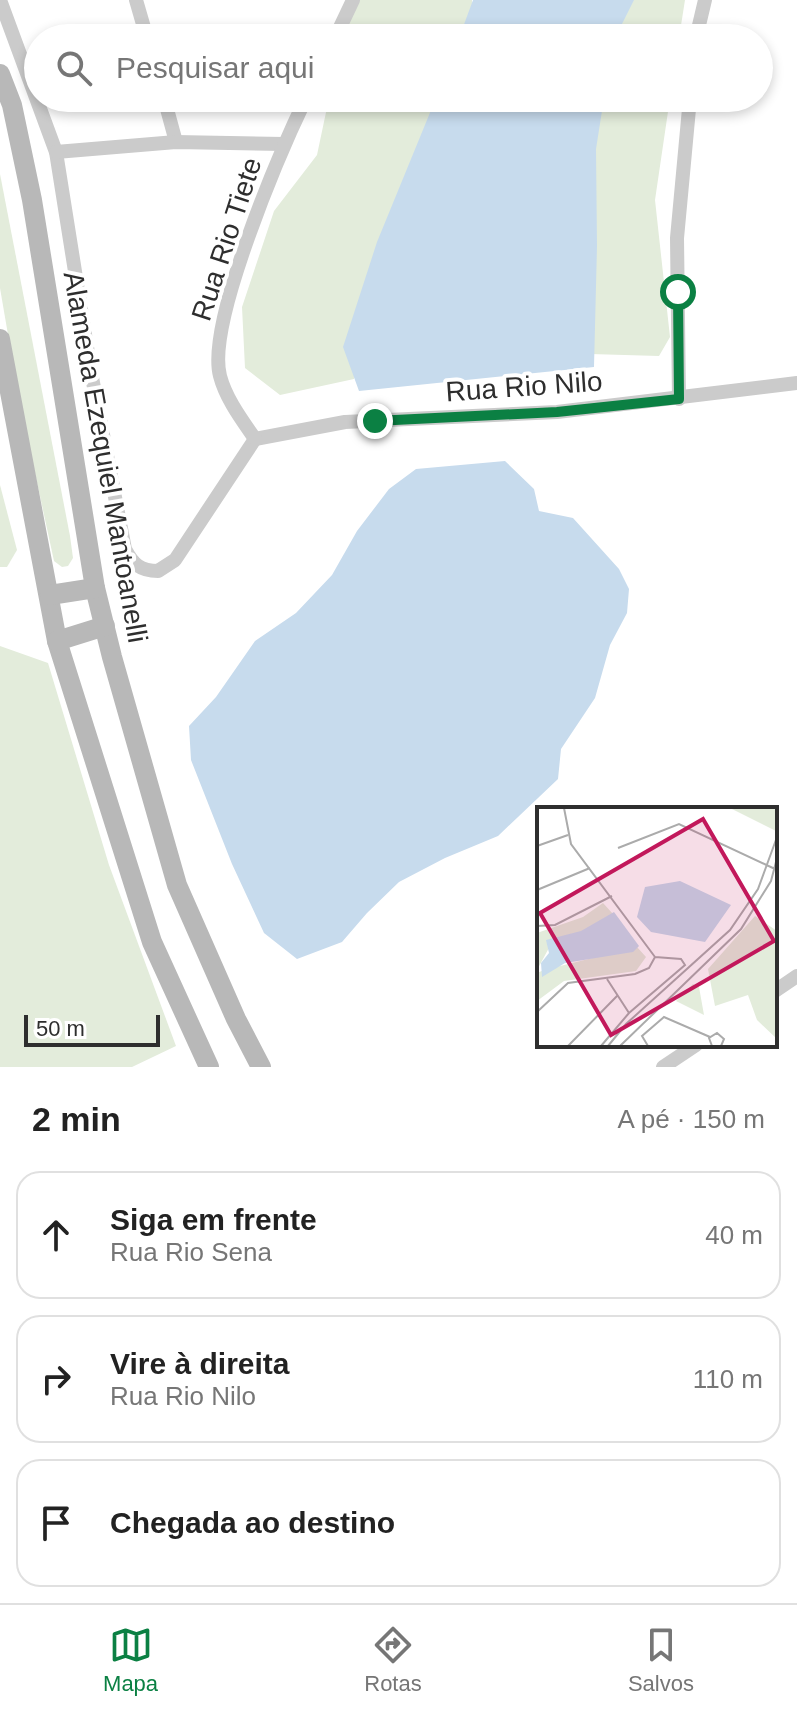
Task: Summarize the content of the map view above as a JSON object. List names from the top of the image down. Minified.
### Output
{"streets":{"main road":["Alameda Ezequiel Mantoanelli"],"street":["Rua Rio Tiete","Rua Rio Nilo"]},"crossings":[["Rua Rio Tiete","Rua Rio Nilo"]],"scale_bar":"50 m","page":{"search":"Pesquisar aqui","scale":"50 m","heading":["2 min","A pé · 150 m"],"list":[["Siga em frente","Rua Rio Sena","40 m"],["Vire à direita","Rua Rio Nilo","110 m"],"Chegada ao destino"],"nav":["Mapa","Rotas","Salvos"]}}
